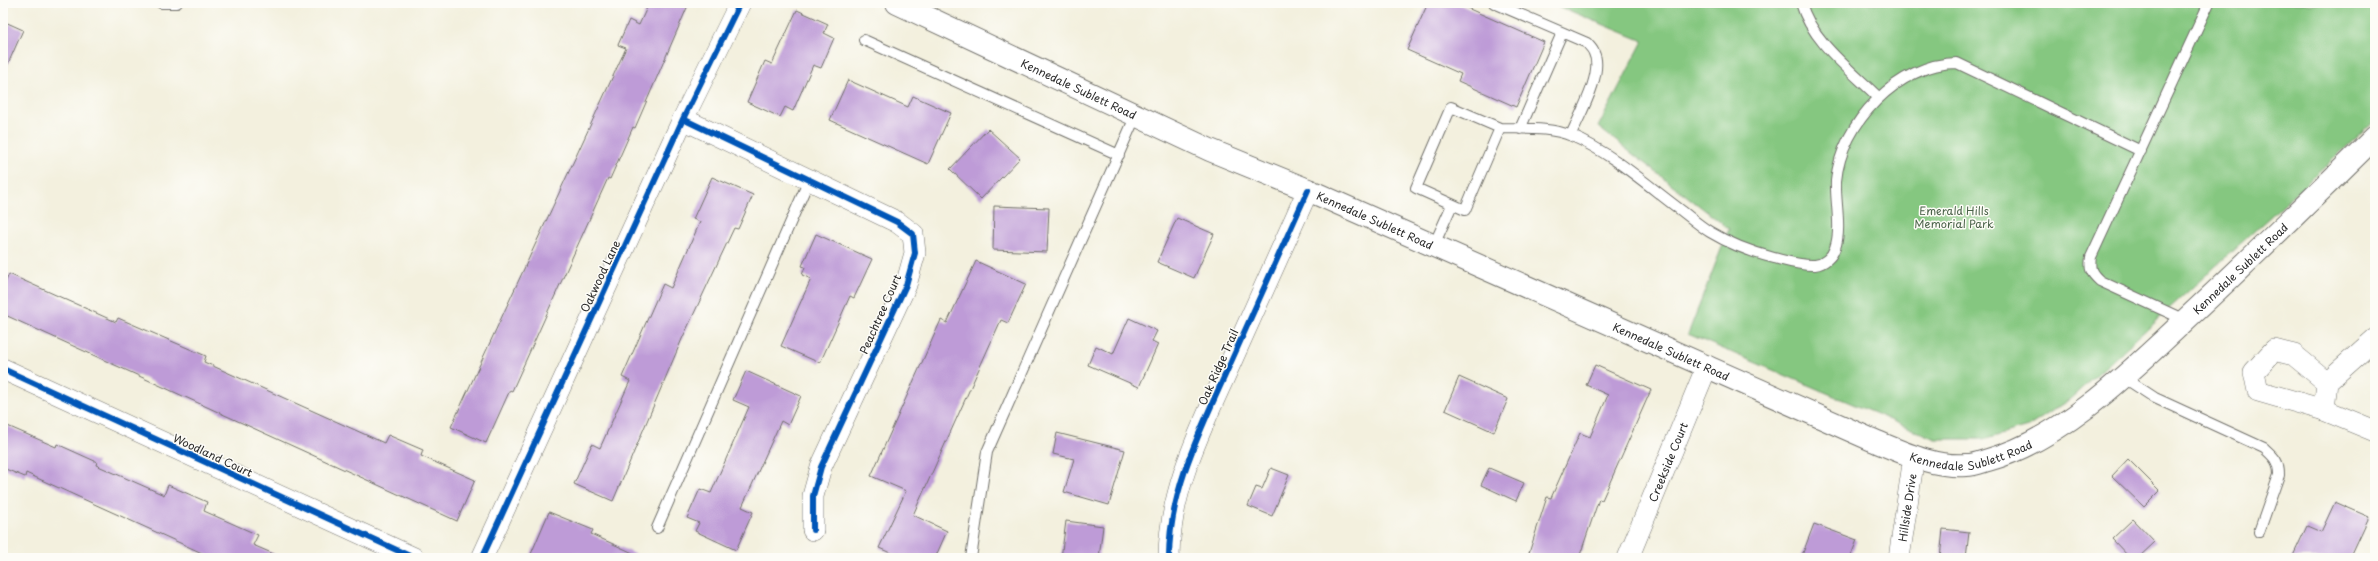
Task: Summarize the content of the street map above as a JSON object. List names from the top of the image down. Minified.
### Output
{"streets":{"main road":["Kennedale Sublett Road"],"street":["Oakwood Lane","Peachtree Court","Oak Ridge Trail","Woodland Court","Creekside Court","Hillside Drive"]},"crossings":[["Kennedale Sublett Road","Oak Ridge Trail"],["Kennedale Sublett Road","Creekside Court"],["Kennedale Sublett Road","Hillside Drive"],["Oakwood Lane","Peachtree Court"]],"parks":["Emerald Hills Memorial Park"]}
